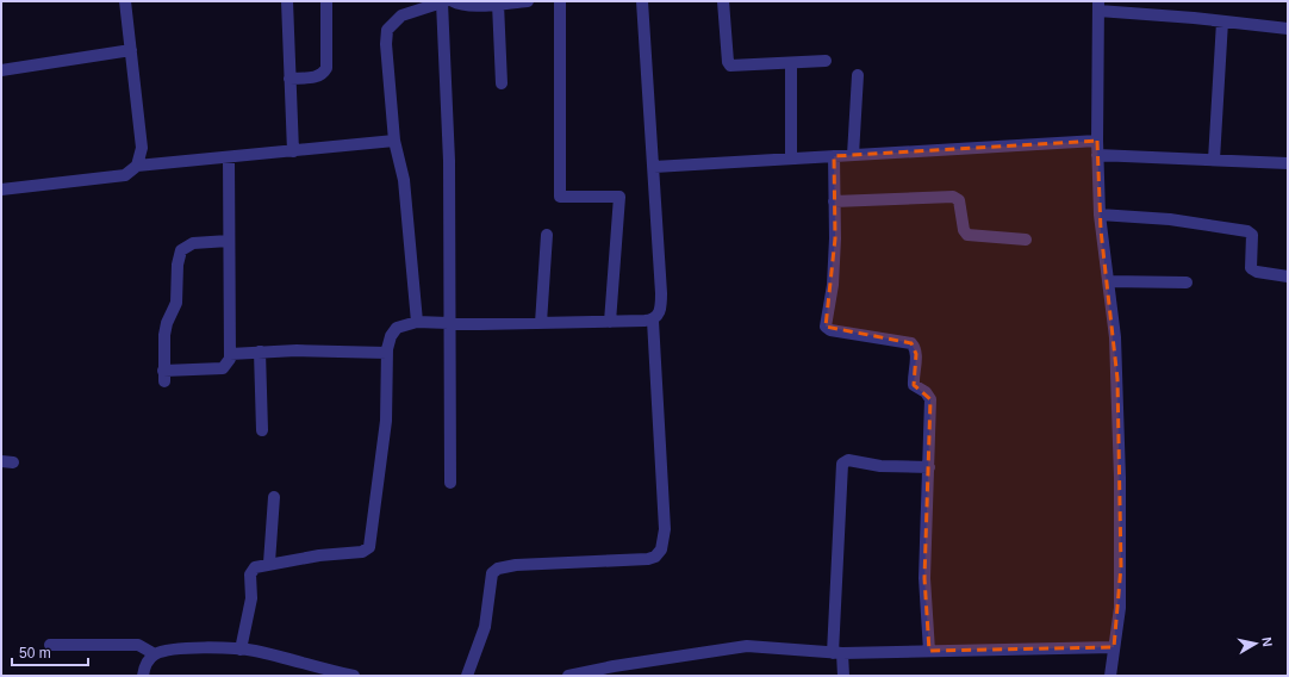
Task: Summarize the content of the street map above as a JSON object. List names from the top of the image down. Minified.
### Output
{"scale_bar":"50 m","north":"right"}
